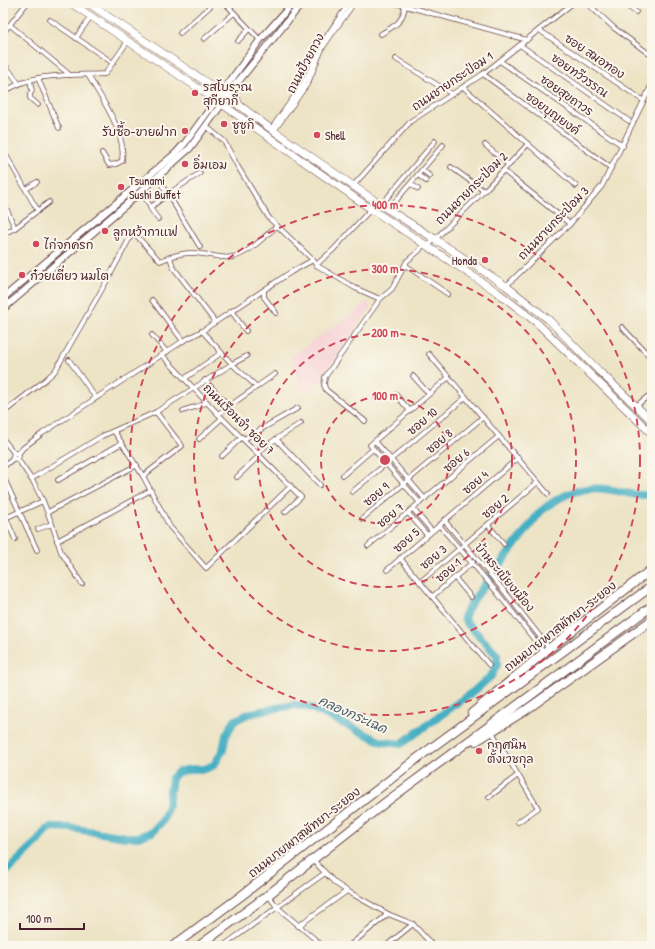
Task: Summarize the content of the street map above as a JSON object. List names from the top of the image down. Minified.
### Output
{"streets":{"highway":["ถนนบายพาสพัทยา–ระยอง"],"street":["ซอย สมอทอง","ถนนป้วยกวง","ซอยทวีวรรณ","ถนนชายกระป่อม 1","ซอยสุขถาวร","ซอยบุญยงค์","ถนนชายกระป่อม 2","ถนนชายกระป่อม 3","ถนนเรือนจำ ซอย 7","ซอย 10","ซอย 8","ซอย 6","ซอย 4","ซอย 9","ซอย 2","ซอย 7","ซอย 5","ซอย 3","ซอย 1","บ้านระเบียงเมือง"]},"crossings":[["ซอย สมอทอง","ถนนชายกระป่อม 1"],["ซอยทวีวรรณ","ถนนชายกระป่อม 1"],["ถนนชายกระป่อม 1","ซอยสุขถาวร"],["ถนนชายกระป่อม 1","ซอยบุญยงค์"],["ซอยสุขถาวร","ถนนชายกระป่อม 3"],["ซอยบุญยงค์","ถนนชายกระป่อม 3"],["ซอย 8","ซอย 9"],["ซอย 6","ซอย 7"],["ซอย 4","ซอย 5"],["ซอย 4","บ้านระเบียงเมือง"],["ซอย 2","ซอย 3"],["ซอย 2","บ้านระเบียงเมือง"],["ซอย 5","บ้านระเบียงเมือง"],["ซอย 3","บ้านระเบียงเมือง"],["ซอย 1","บ้านระเบียงเมือง"],["บ้านระเบียงเมือง","ถนนบายพาสพัทยา–ระยอง"]],"water":["คลองกระเฉด"],"places":["รสโบราณ สุกียากี์","ซูซูกิ","รับซื้อ-ขายฝาก","Shell","อิ่มเอม","Tsunami Sushi Buffet","ลูกหว้ากาแฟ","ไก่จกครก","Honda","ก๋วยเตี่ยว นมโต","กฤศนิน ตั้งเวชกุล"],"scale_bar":"100 m","rings":["400 m","300 m","200 m","100 m"]}
